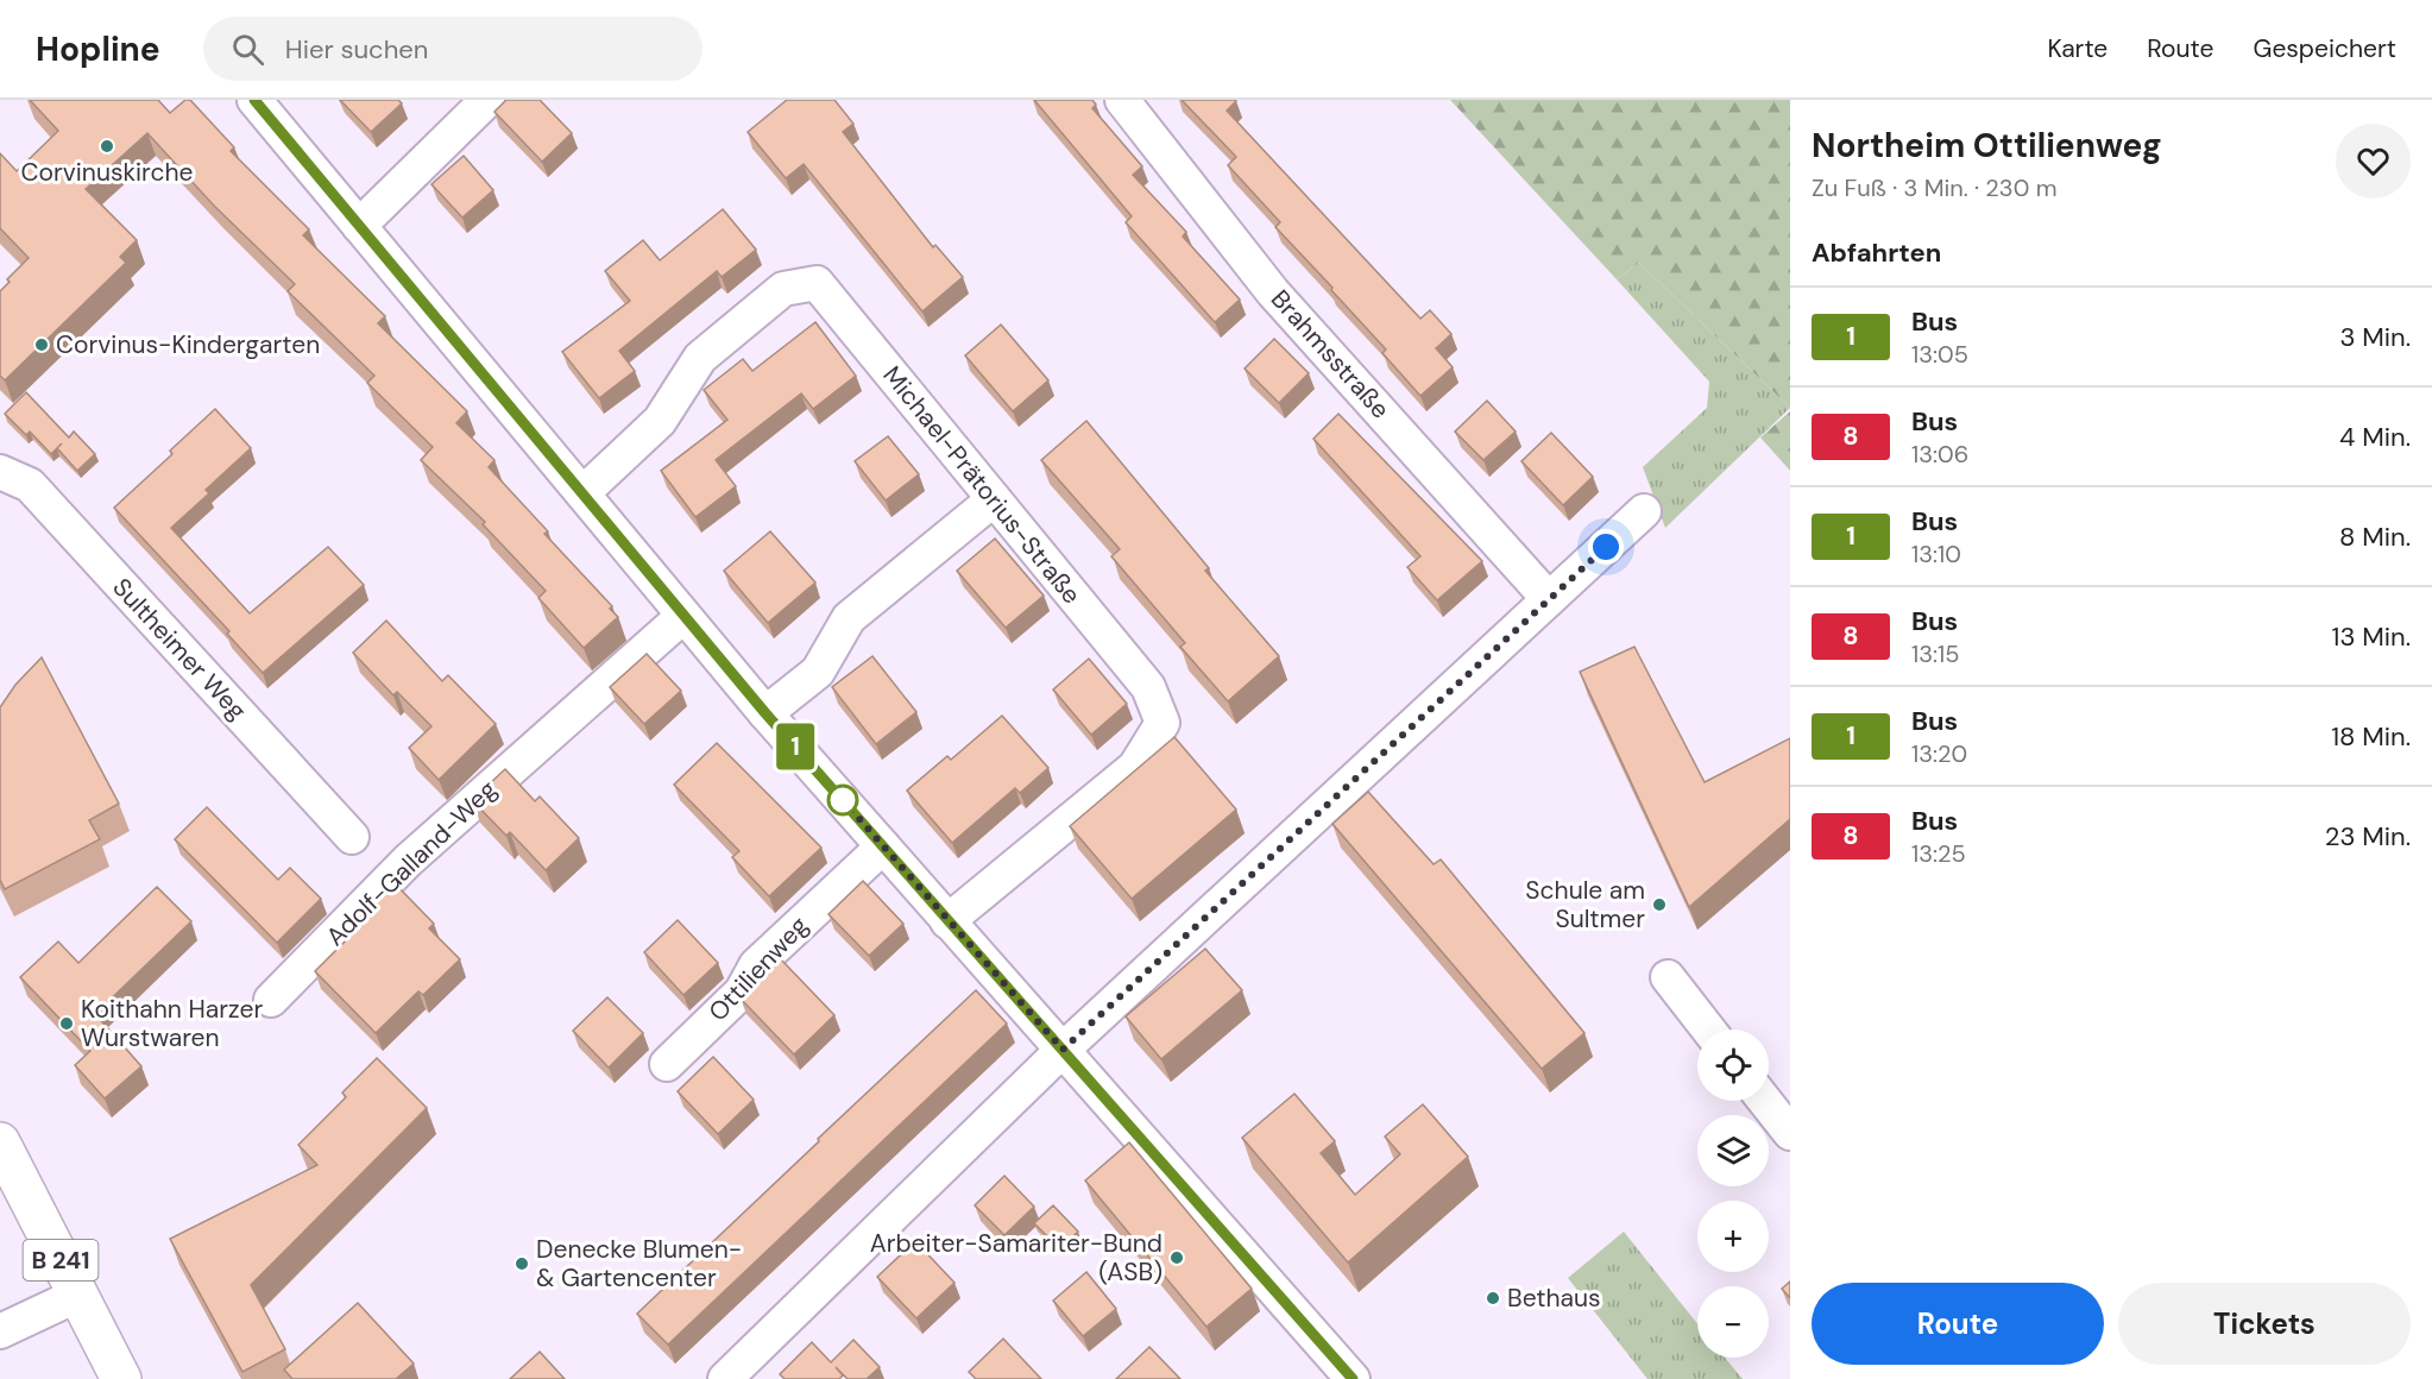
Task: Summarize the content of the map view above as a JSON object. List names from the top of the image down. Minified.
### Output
{"streets":{"main road":["B 241"],"street":["Brahmsstraße","Michael-Prätorius-Straße","Sultheimer Weg","Adolf-Galland-Weg","Ottilienweg"]},"places":["Corvinuskirche","Corvinus-Kindergarten","Schule am Sultmer","Koithahn Harzer Wurstwaren","Arbeiter-Samariter-Bund (ASB)","Denecke Blumen- & Gartencenter","Bethaus"],"lines":["bus line 1"],"page":{"header":"Hopline","search":"Hier suchen","nav":["Karte","Route","Gespeichert"],"on_map":"1","heading":[["Northeim Ottilienweg","Zu Fuß · 3 Min. · 230 m"],"Abfahrten"],"list":[{"mark":"1","name":"Bus","note":"13:05","value":"3 Min."},{"mark":"8","name":"Bus","note":"13:06","value":"4 Min."},{"mark":"1","name":"Bus","note":"13:10","value":"8 Min."},{"mark":"8","name":"Bus","note":"13:15","value":"13 Min."},{"mark":"1","name":"Bus","note":"13:20","value":"18 Min."},{"mark":"8","name":"Bus","note":"13:25","value":"23 Min."}],"map_buttons":["+","−"],"buttons":["Route","Tickets"]}}
